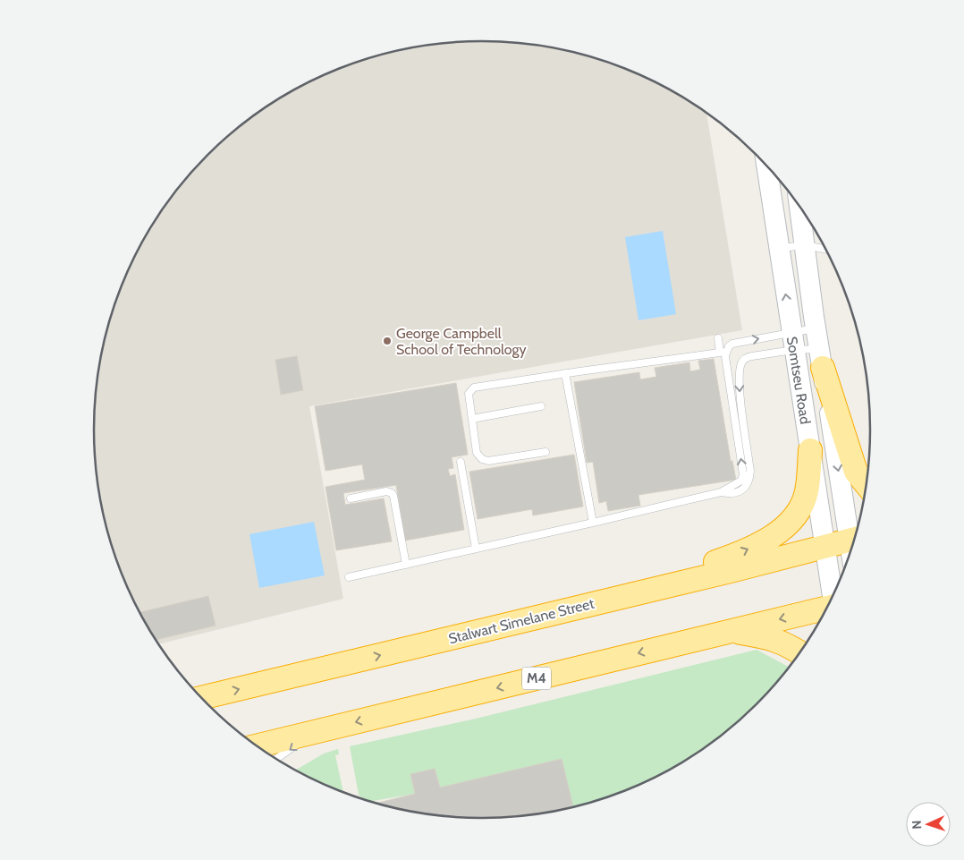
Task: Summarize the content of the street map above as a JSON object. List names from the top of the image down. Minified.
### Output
{"streets":{"highway":["Stalwart Simelane Street","M4"],"main road":["Somtseu Road"]},"crossings":[["Somtseu Road","Stalwart Simelane Street"]],"places":["George Campbell School of Technology"],"north":"left"}
